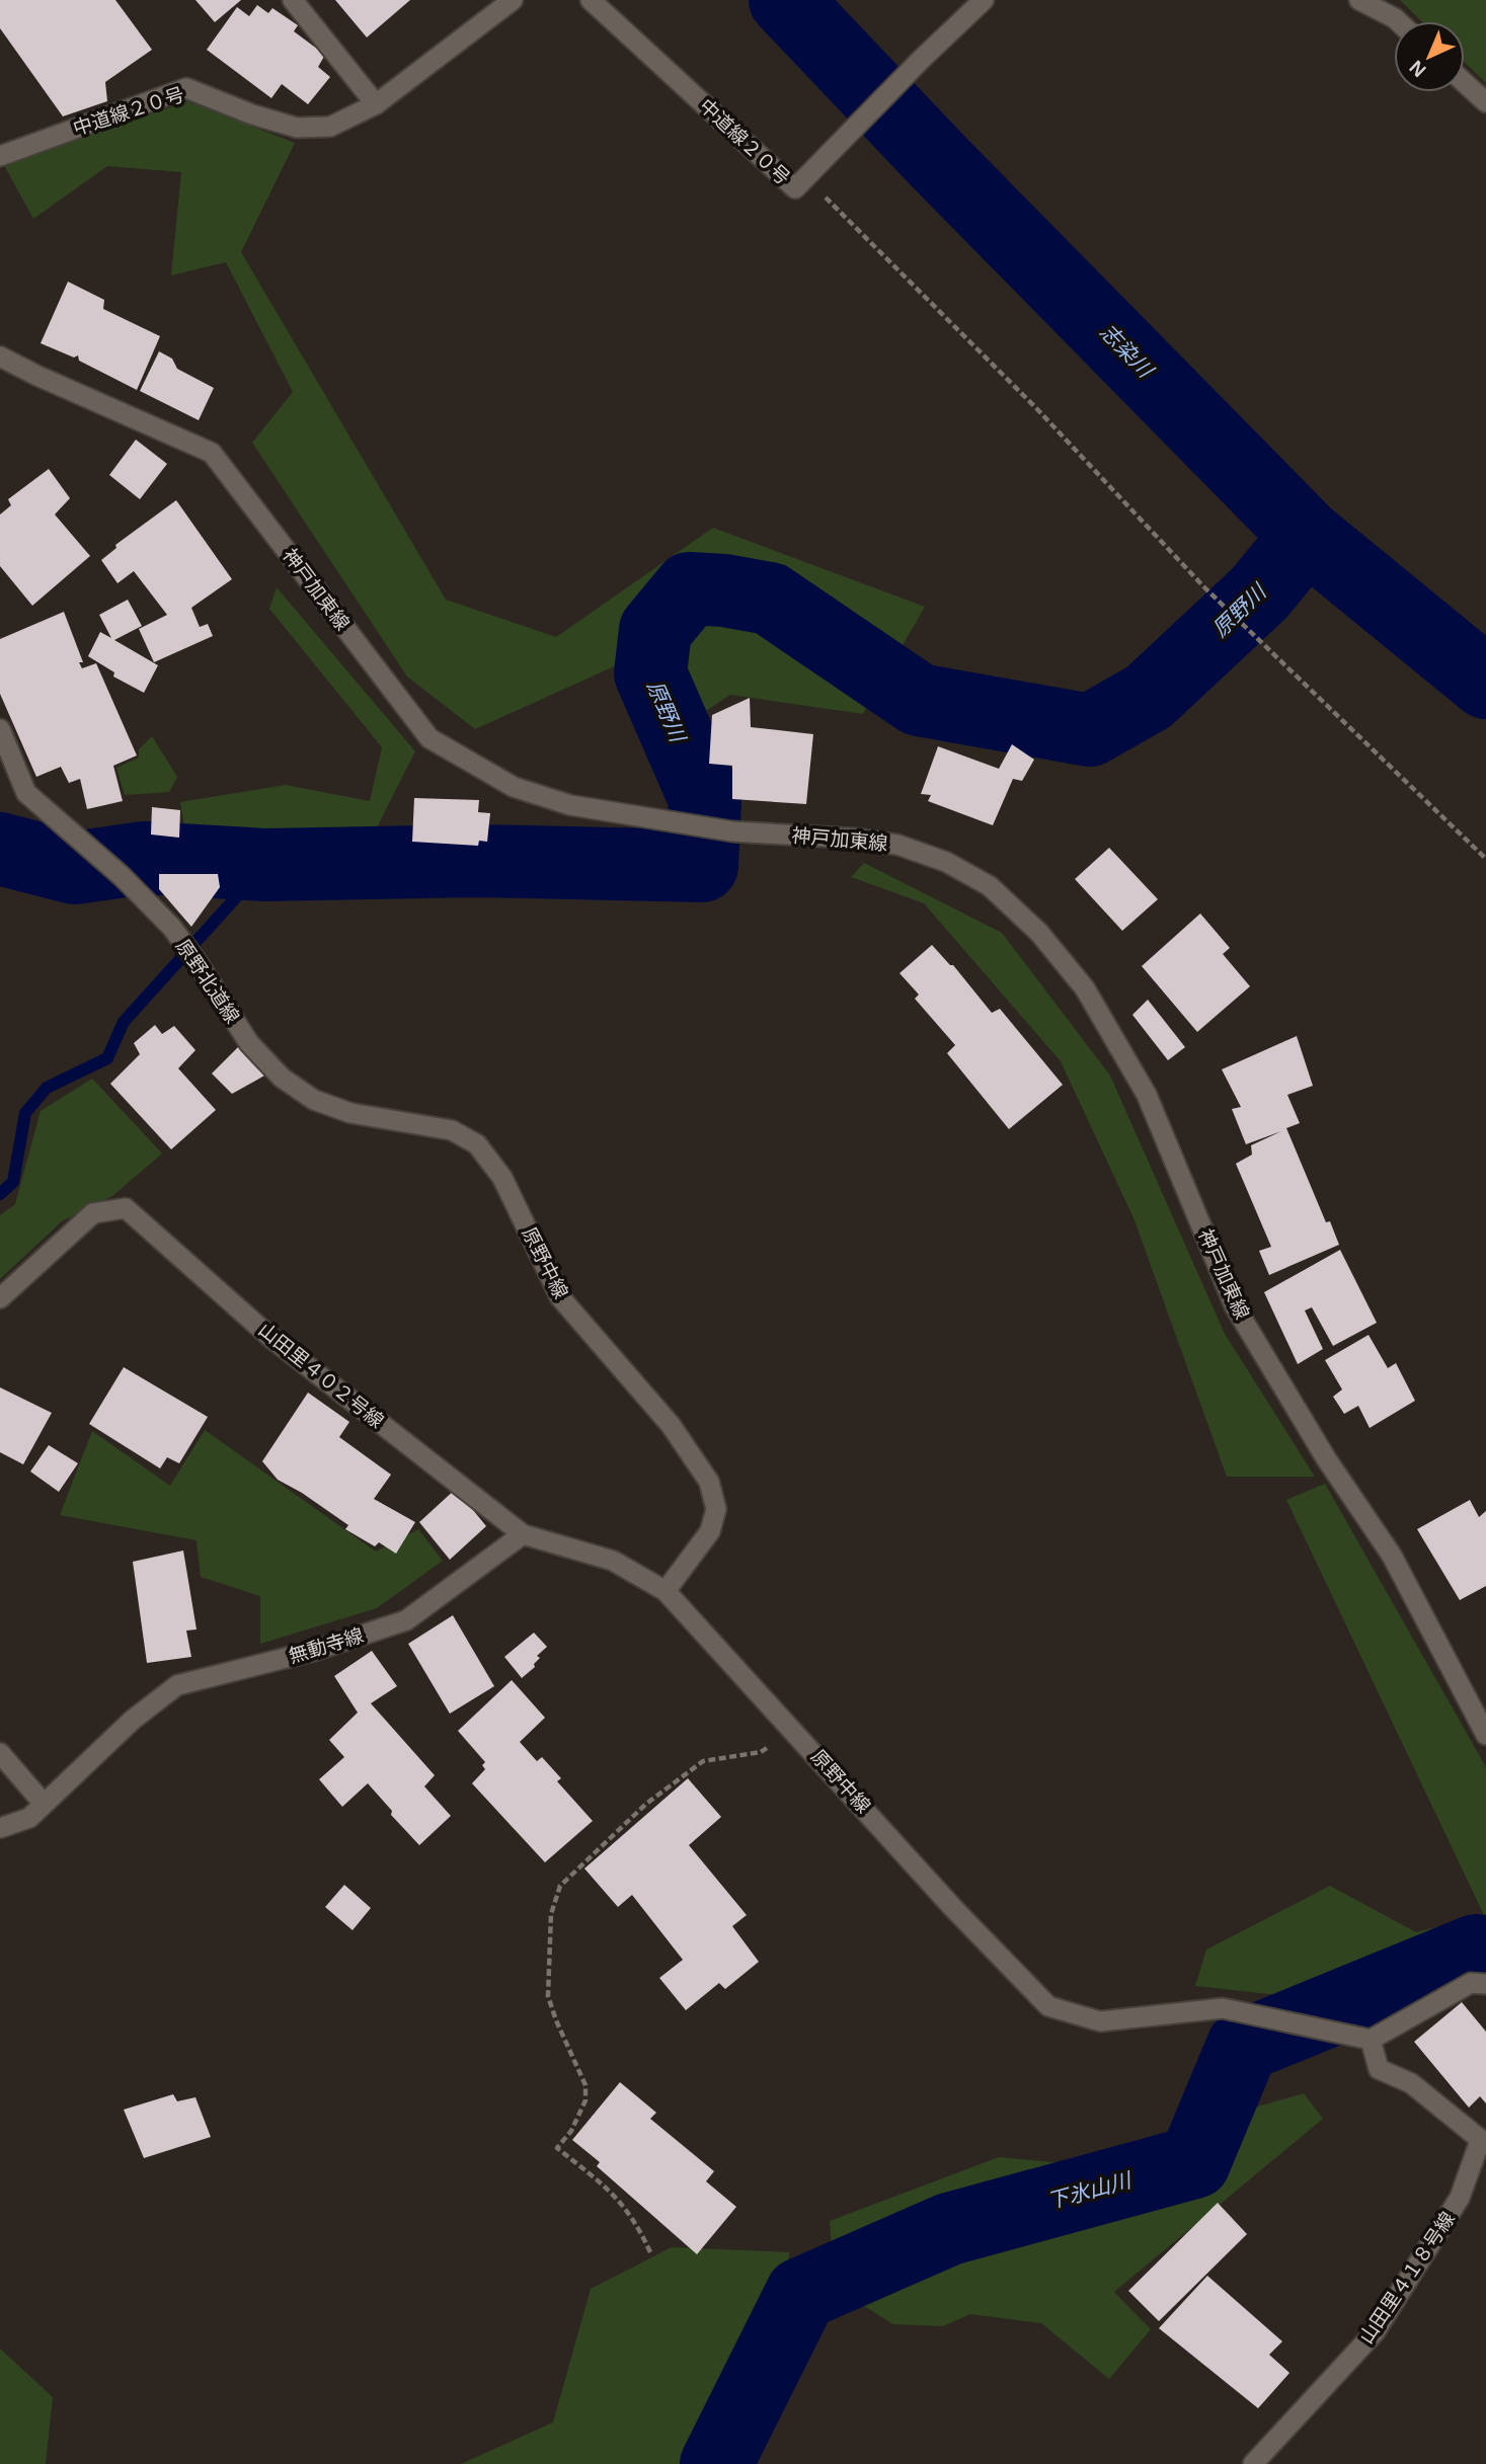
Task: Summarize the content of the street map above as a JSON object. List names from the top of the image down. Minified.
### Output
{"streets":{"street":["中道線２０号","神戸加東線","原野北道線","原野中線","山田里４０２号線","無動寺線","山田里４１８号線"]},"crossings":[["原野北道線","原野中線"],["山田里４０２号線","無動寺線"]],"water":["志染川","原野川","下氷山川"],"north":"bottom left"}
